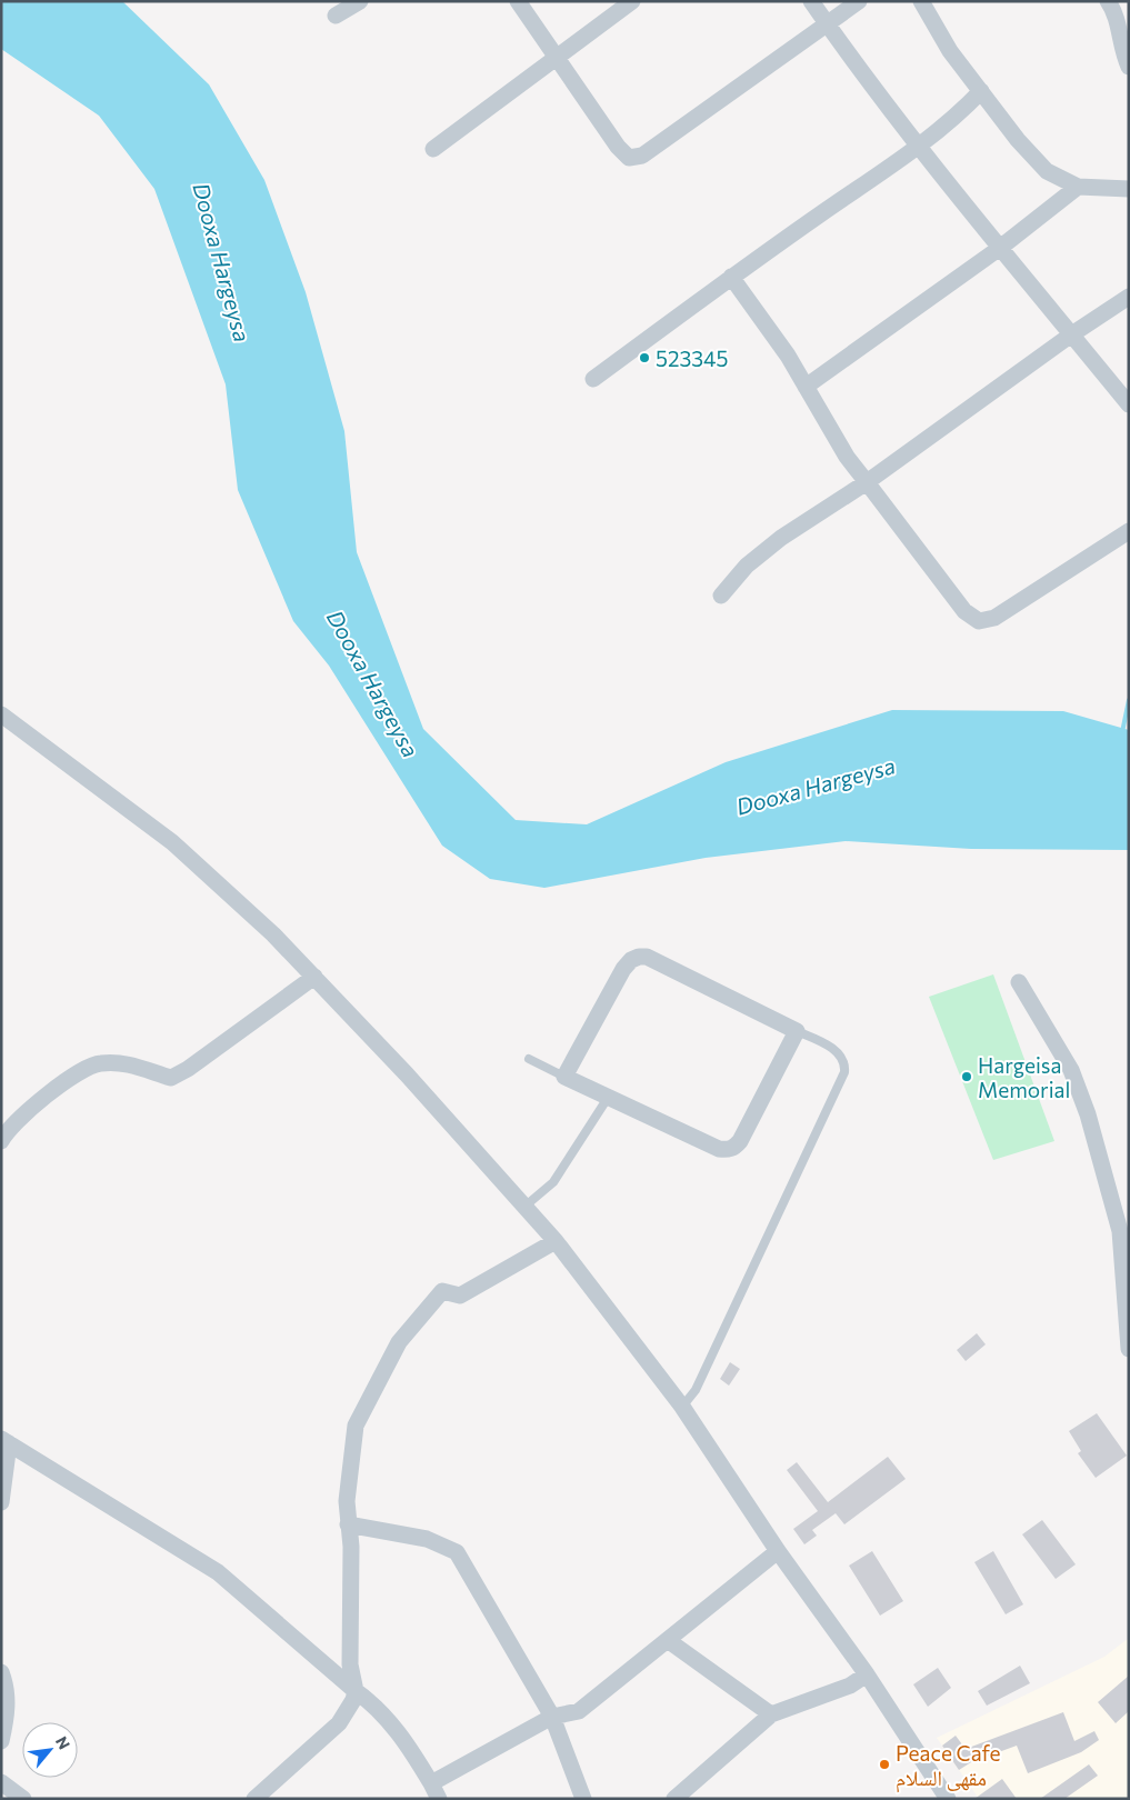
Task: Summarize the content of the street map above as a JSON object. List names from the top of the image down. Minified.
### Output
{"water":["Dooxa Hargeysa"],"places":["523345","Hargeisa Memorial","Peace Cafe مقهى السلام"],"north":"top right"}
